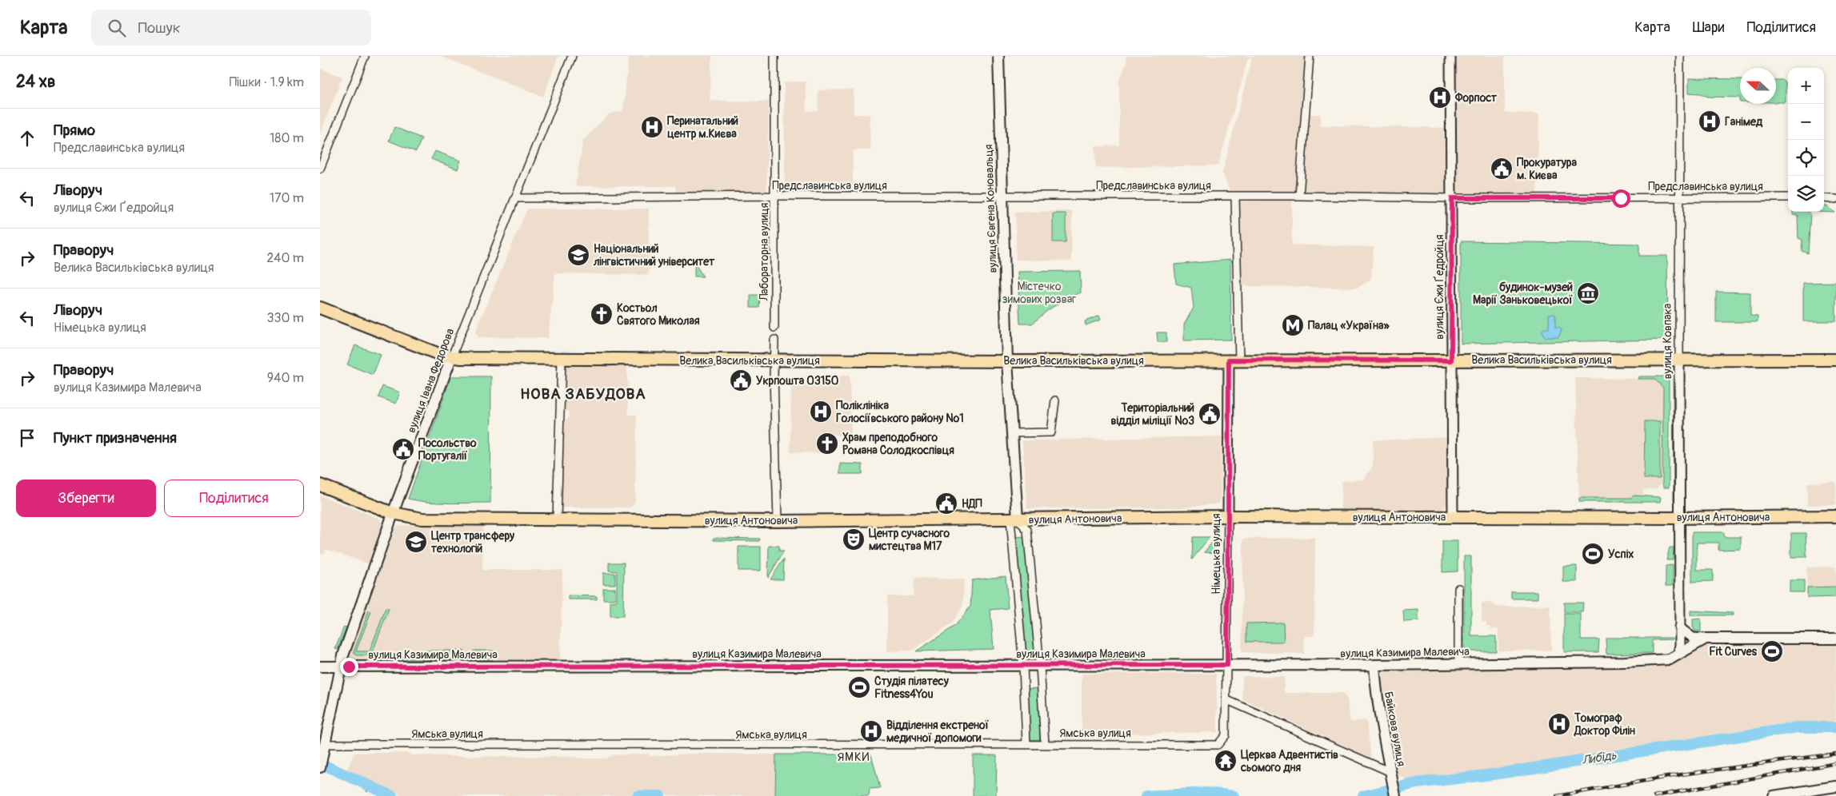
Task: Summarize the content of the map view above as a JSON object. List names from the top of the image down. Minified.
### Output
{"streets":{"main road":["вулиця Євгена Коновальця","Велика Васильківська вулиця","вулиця Івана Федорова","вулиця Антоновича","вулиця Казимира Малевича","Байкова вулиця"],"street":["Предславинська вулиця","Лабораторна вулиця","вулиця Єжи Ґедройця","вулиця Ковпака","Німецька вулиця","Ямська вулиця"]},"crossings":[["Предславинська вулиця","вулиця Євгена Коновальця"],["Предславинська вулиця","Лабораторна вулиця"],["Предславинська вулиця","вулиця Єжи Ґедройця"],["Предславинська вулиця","вулиця Ковпака"],["Предславинська вулиця","вулиця Івана Федорова"],["Предславинська вулиця","Німецька вулиця"],["вулиця Євгена Коновальця","Велика Васильківська вулиця"],["вулиця Євгена Коновальця","вулиця Антоновича"],["вулиця Єжи Ґедройця","Велика Васильківська вулиця"],["вулиця Єжи Ґедройця","вулиця Антоновича"],["вулиця Ковпака","Велика Васильківська вулиця"],["вулиця Ковпака","вулиця Антоновича"],["вулиця Ковпака","вулиця Казимира Малевича"],["Велика Васильківська вулиця","вулиця Івана Федорова"],["Велика Васильківська вулиця","Німецька вулиця"],["вулиця Івана Федорова","вулиця Антоновича"],["вулиця Івана Федорова","вулиця Казимира Малевича"],["вулиця Івана Федорова","Ямська вулиця"],["вулиця Антоновича","Німецька вулиця"],["Німецька вулиця","вулиця Казимира Малевича"],["Німецька вулиця","Ямська вулиця"],["вулиця Казимира Малевича","Байкова вулиця"]],"districts":["НОВА ЗАБУДОВА","ЯМКИ"],"water":["Либідь"],"parks":["Містечко зимових розваг"],"places":{"hospital":["Форпост","Ганімед","Перинатальний центр м.Києва","Поліклініка Голосіївського району №1","Томограф Доктор Філін","Відділення екстреної медичної допомоги"],"public building":["Прокуратура м. Києва","Укрпошта 03150","Територіальний відділ міліції №3","Посольство Португалії","НДП"],"school or university":["Національний лінгвістичний університет","Центр трансферу технологій"],"museum":["будинок-музей Марії Заньковецької"],"church":["Костьол Святого Миколая","Храм преподобного Романа Солодкоспівця"],"metro station":["Палац «Україна»"],"theatre":["Центр сучасного мистецтва M17"],"sports":["Успіх","Fit Curves","Студія пілатесу Fitness4You"],"temple":["Церква Адвентистів сьомого дня"]},"north":"left","page":{"header":"Карта","search":"Пошук","nav":["Карта","Шари","Поділитися"],"heading":["24 хв","Пішки · 1.9 km"],"map_buttons":["+","−"],"list":[["Прямо","Предславинська вулиця","180 m"],["Ліворуч","вулиця Єжи Ґедройця","170 m"],["Праворуч","Велика Васильківська вулиця","240 m"],["Ліворуч","Німецька вулиця","330 m"],["Праворуч","вулиця Казимира Малевича","940 m"],"Пункт призначення"],"buttons":["Зберегти","Поділитися"]}}
